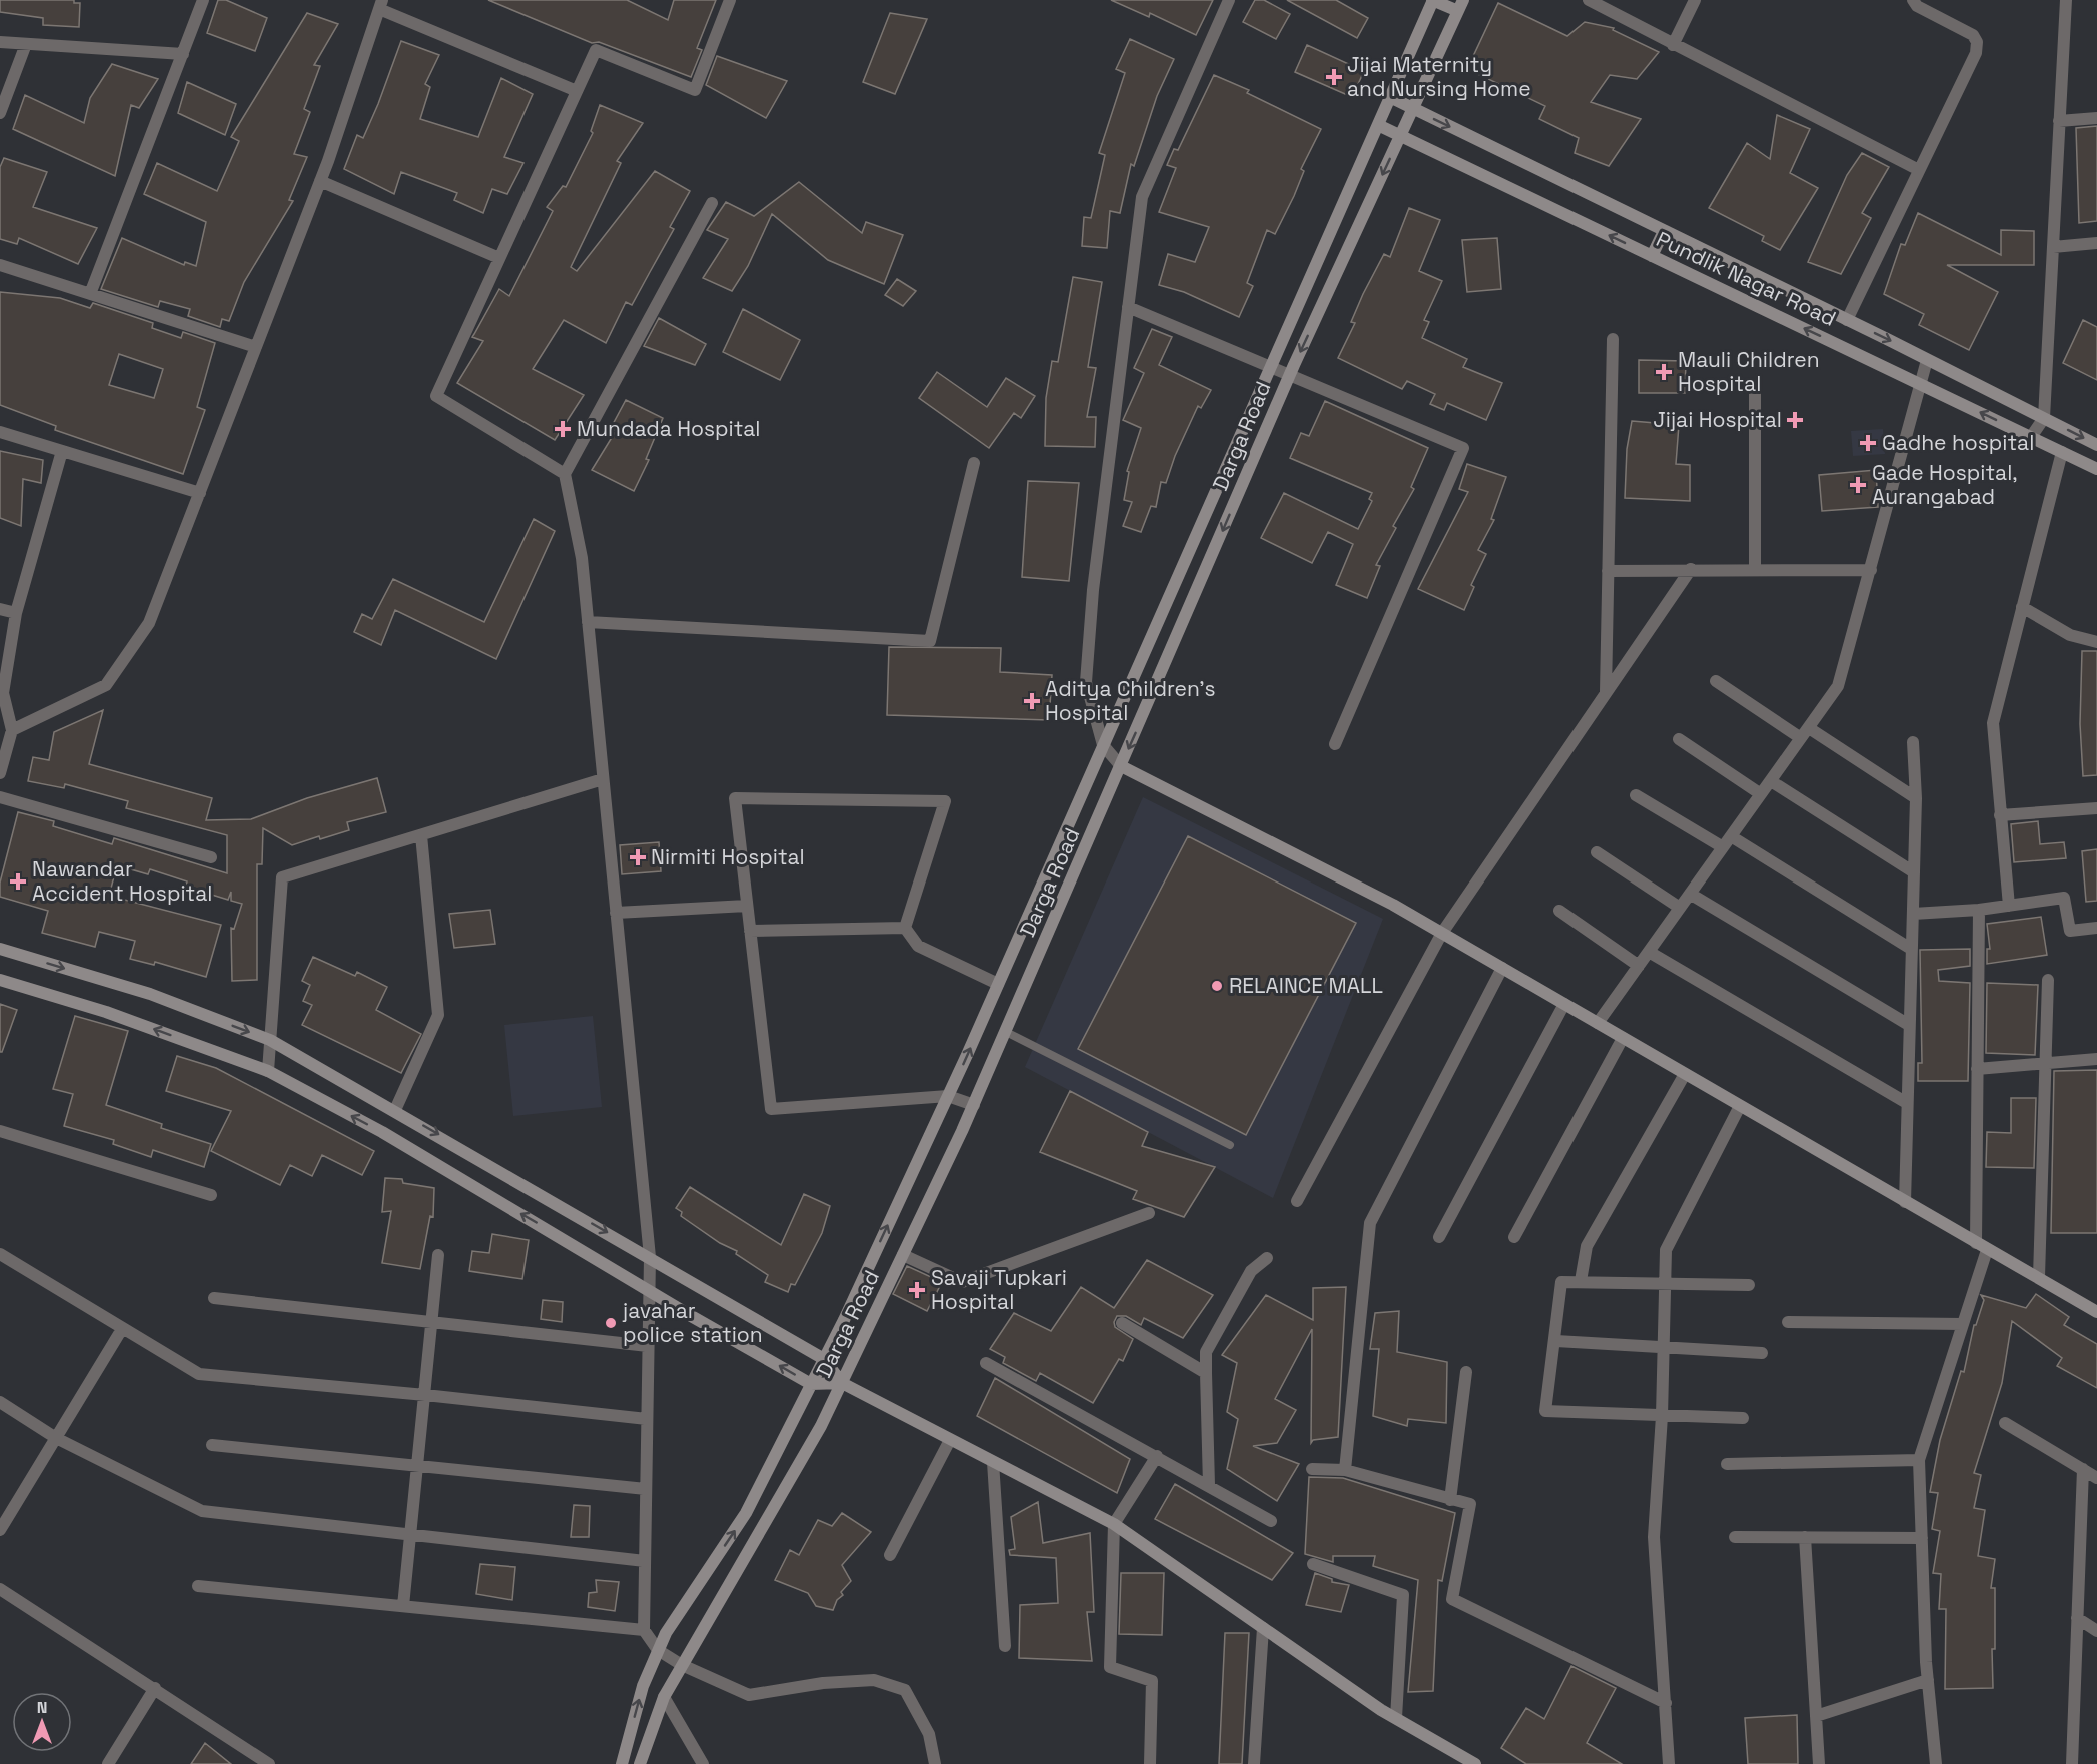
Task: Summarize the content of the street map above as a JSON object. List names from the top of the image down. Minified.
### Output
{"streets":{"main road":["Pundlik Nagar Road","Darga Road"]},"crossings":[["Pundlik Nagar Road","Darga Road"]],"places":{"health":["Jijai Maternity and Nursing Home","Mauli Children Hospital","Jijai Hospital","Mundada Hospital","Gadhe hospital","Gade Hospital, Aurangabad","Aditya Children's Hospital","Nirmiti Hospital","Nawandar Accident Hospital","Savaji Tupkari Hospital"],"other":["RELAINCE MALL","javahar police station"]},"north":"top"}
